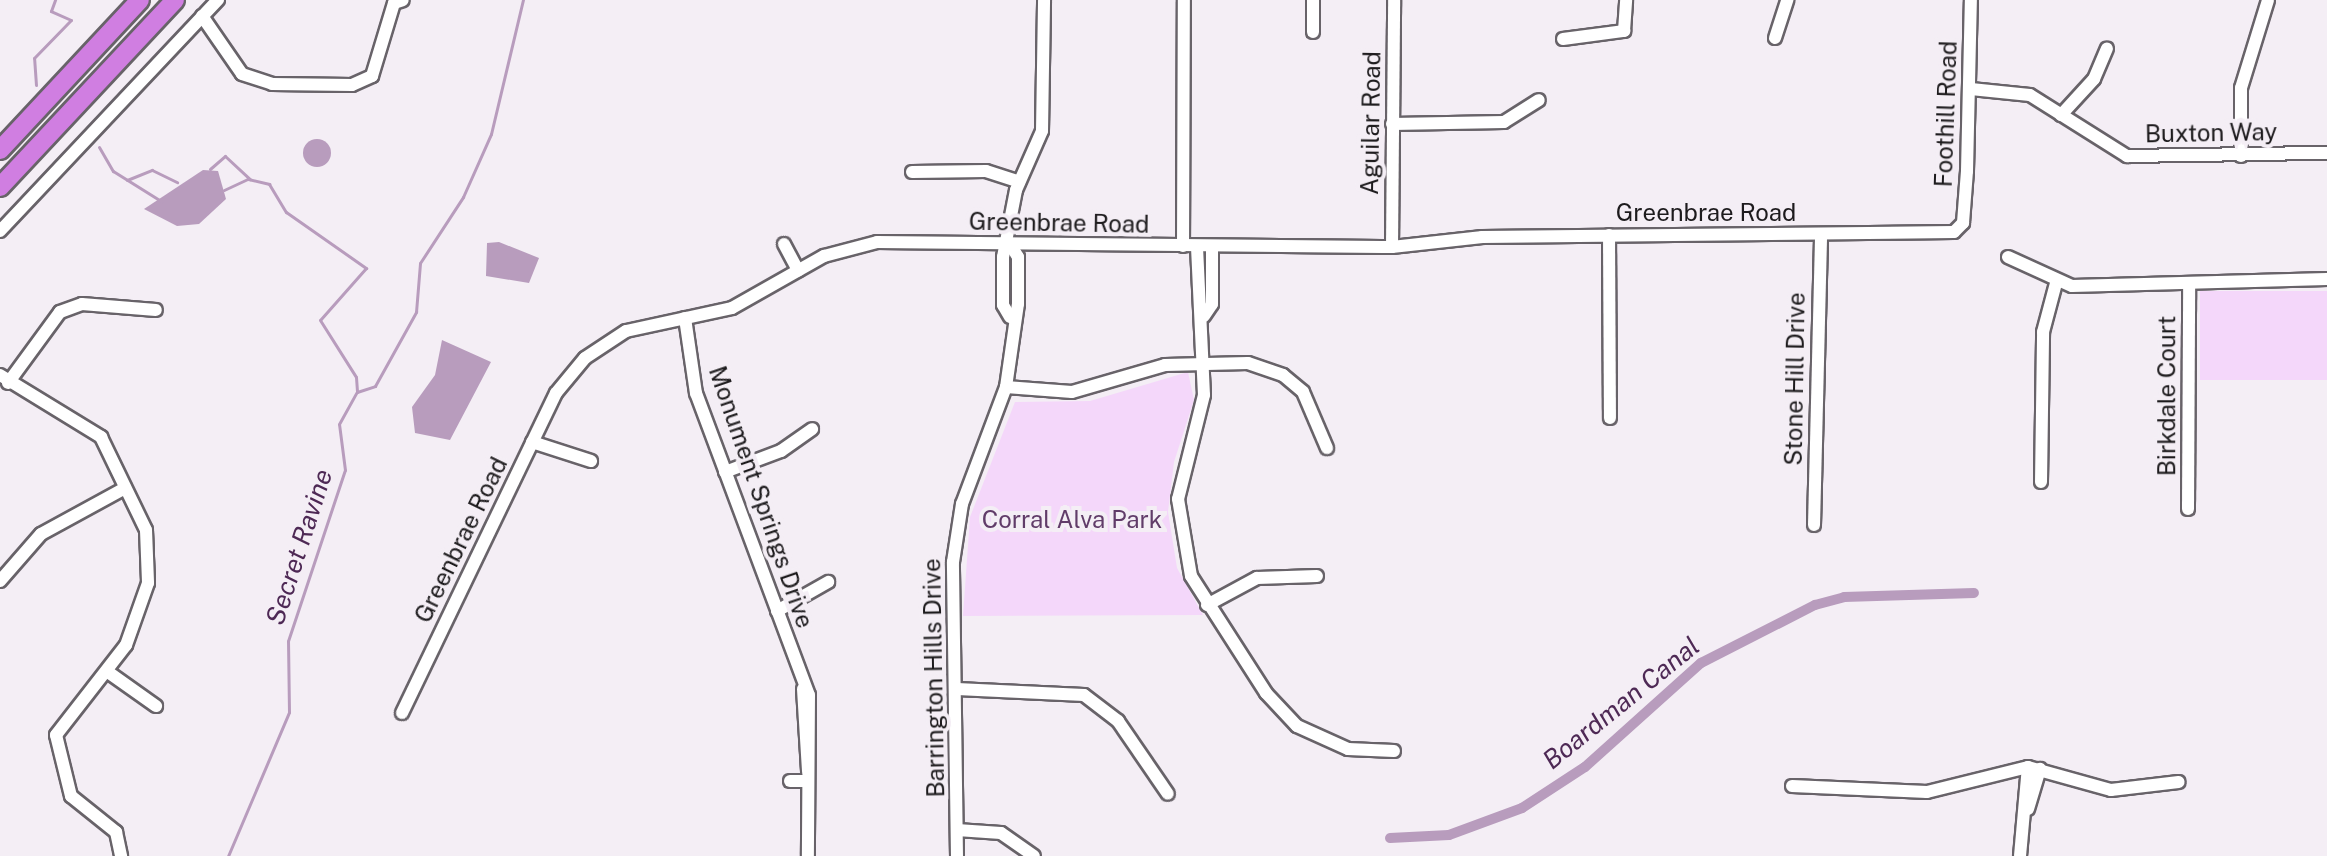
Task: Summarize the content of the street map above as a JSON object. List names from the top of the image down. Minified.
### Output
{"streets":{"street":["Foothill Road","Aguilar Road","Buxton Way","Greenbrae Road","Stone Hill Drive","Birkdale Court","Monument Springs Drive","Barrington Hills Drive"]},"crossings":[["Foothill Road","Buxton Way"],["Foothill Road","Greenbrae Road"],["Aguilar Road","Greenbrae Road"],["Greenbrae Road","Stone Hill Drive"],["Greenbrae Road","Monument Springs Drive"],["Greenbrae Road","Barrington Hills Drive"]],"water":["Secret Ravine","Boardman Canal"],"parks":["Corral Alva Park"]}
